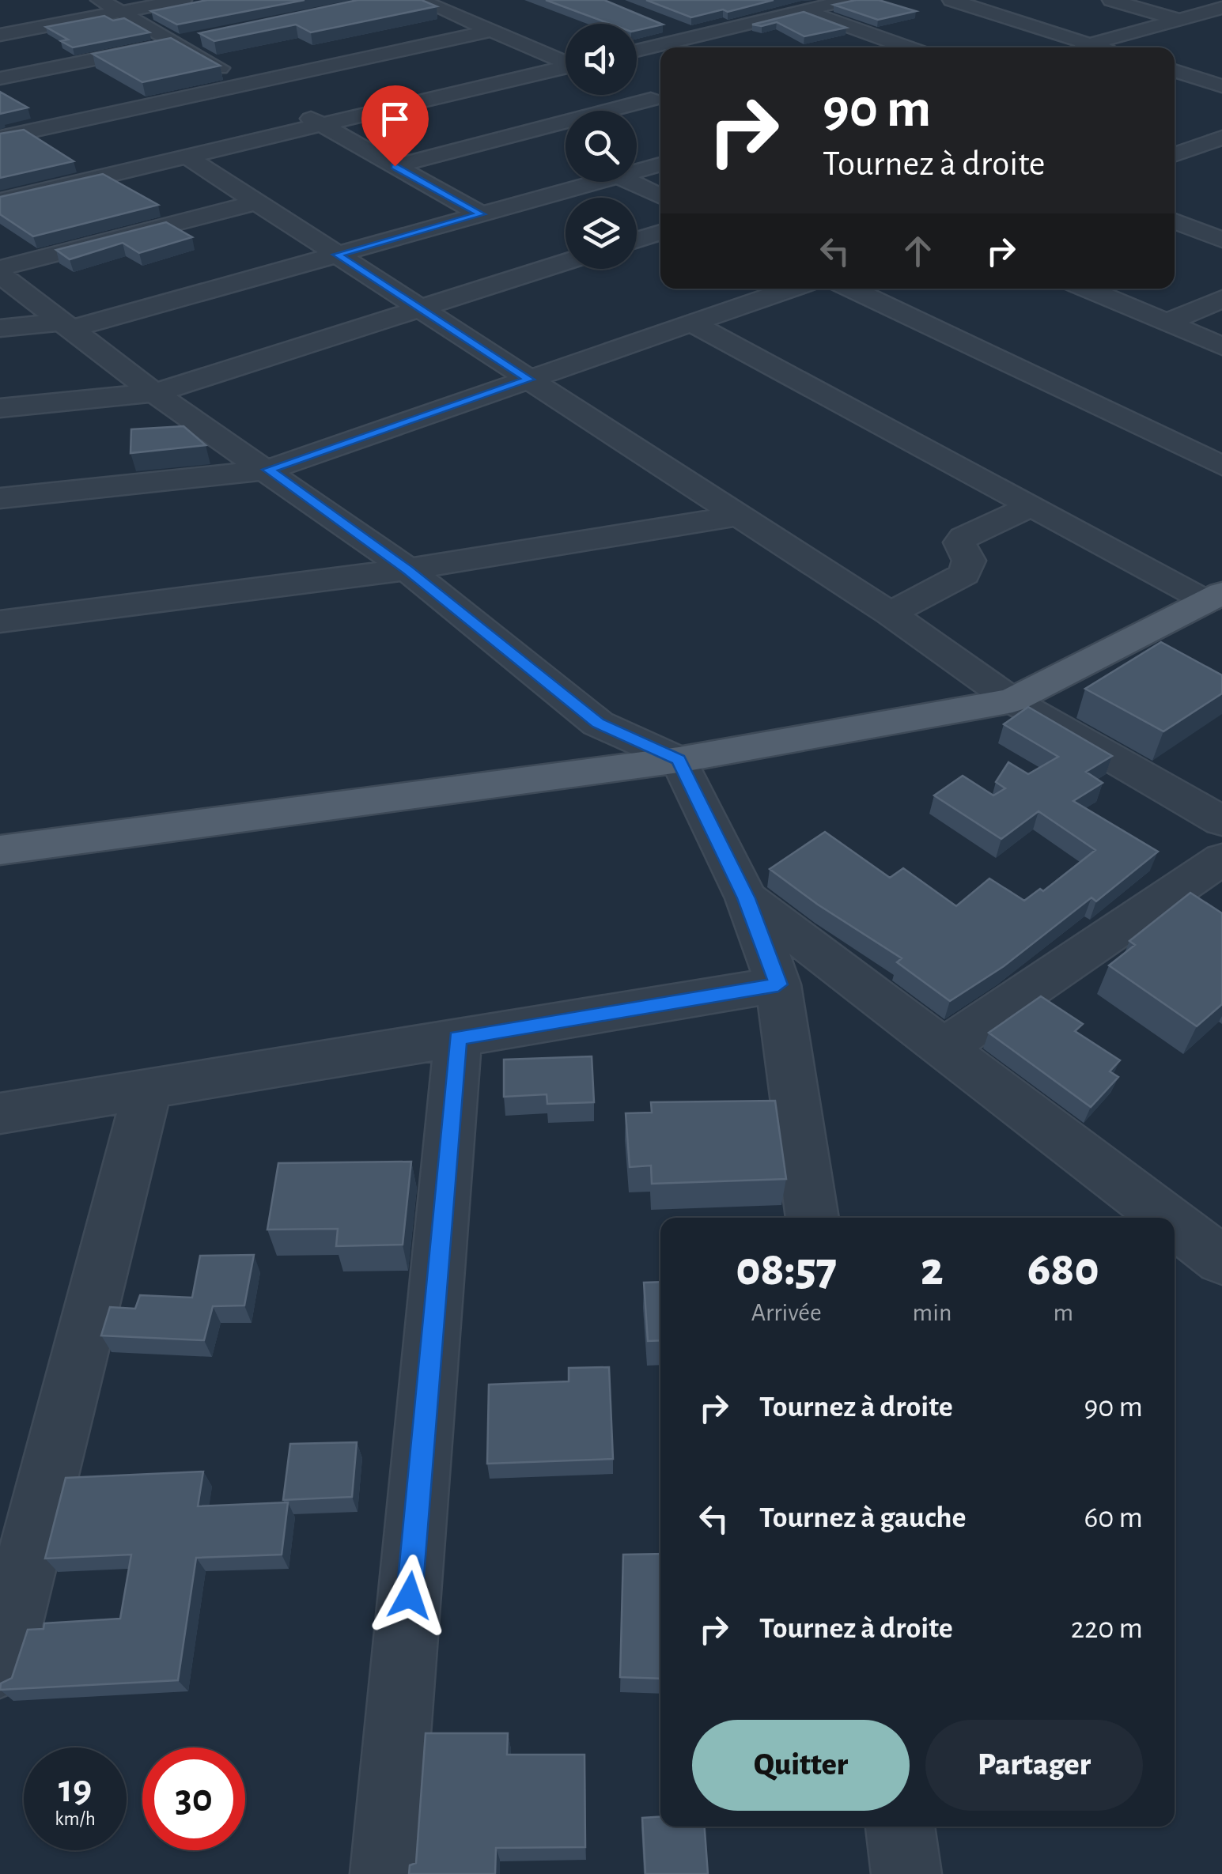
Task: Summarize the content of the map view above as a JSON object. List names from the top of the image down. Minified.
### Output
{"page":{"turn":["90 m","Tournez à droite"],"eta":["08:57","Arrivée","2","min","680","m"],"list":[{"name":"Tournez à droite","value":"90 m"},{"name":"Tournez à gauche","value":"60 m"},{"name":"Tournez à droite","value":"220 m"}],"buttons":["Quitter","Partager"],"speed":"19 km/h","limit":"30"}}
